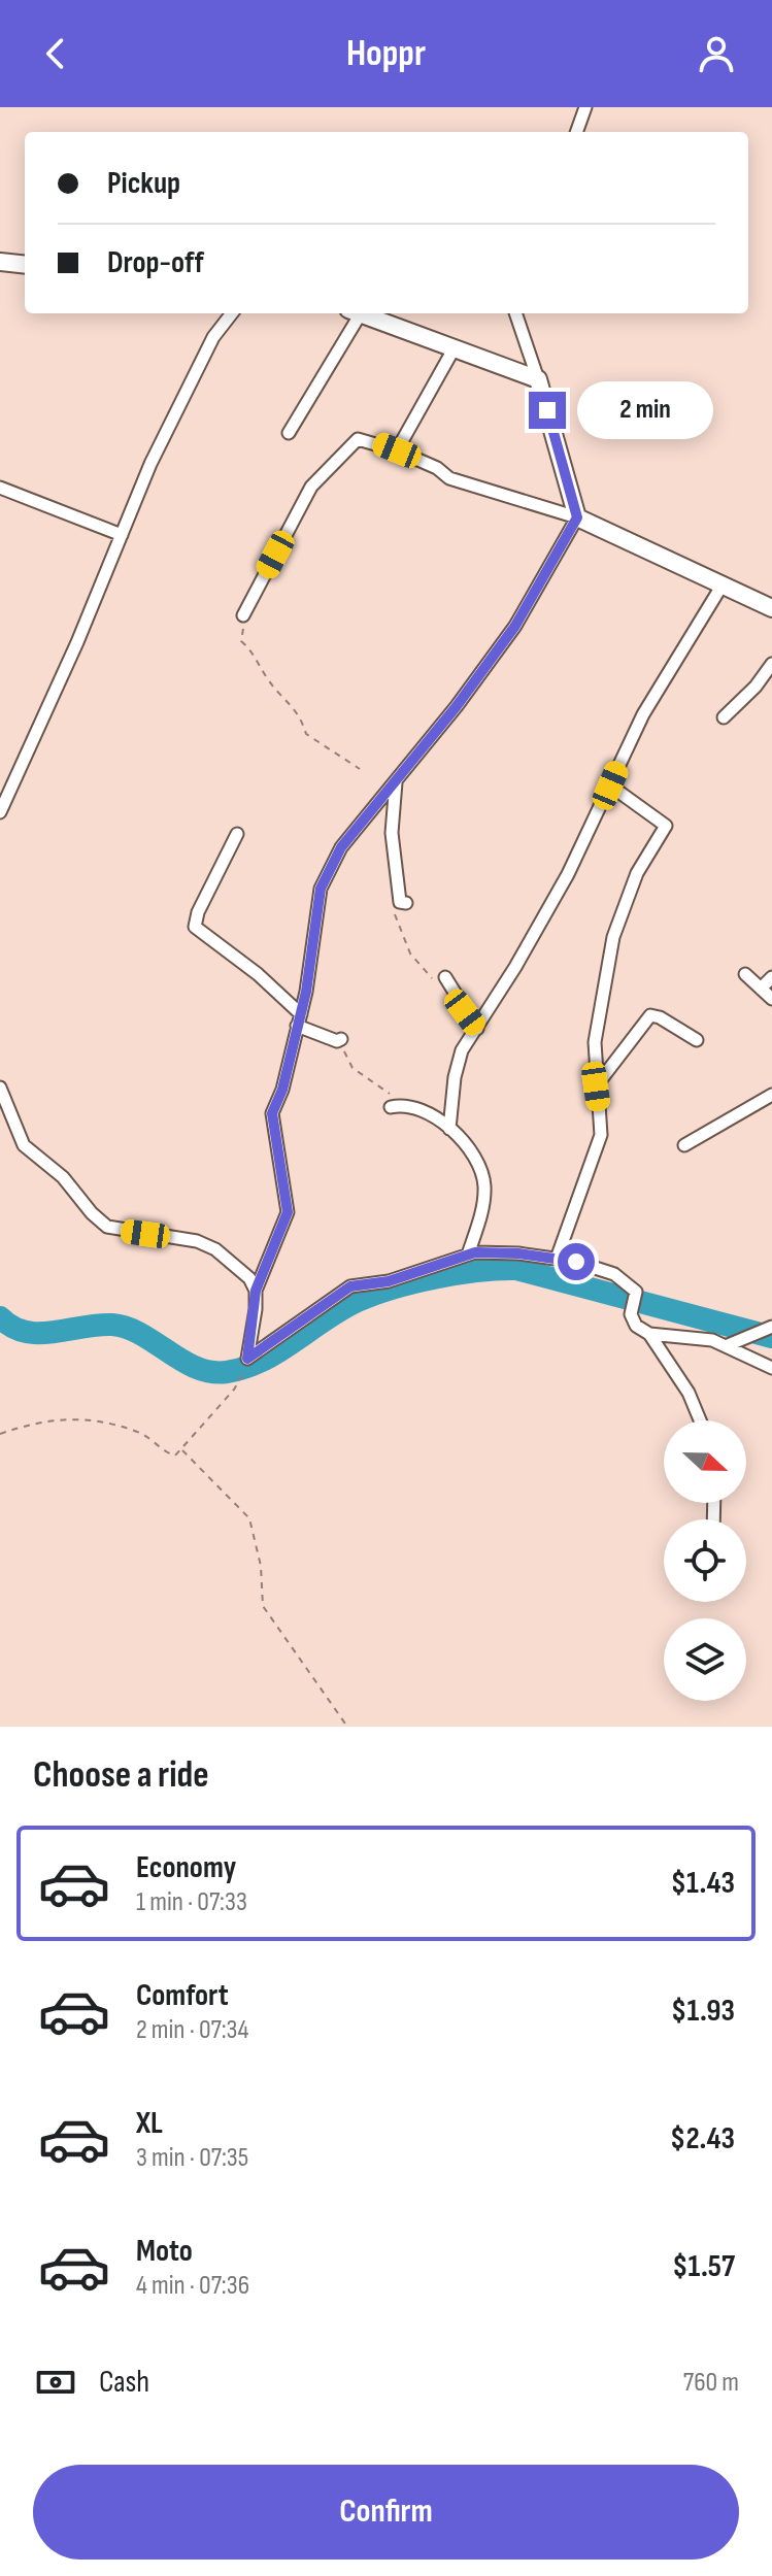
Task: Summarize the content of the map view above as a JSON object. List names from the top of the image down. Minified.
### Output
{"north":"right","page":{"header":"Hoppr","banner":["Pickup","Drop-off"],"bubble":"2 min","heading":"Choose a ride","list":[{"name":"Economy","note":"1 min · 07:33","value":"$1.43"},{"name":"Comfort","note":"2 min · 07:34","value":"$1.93"},{"name":"XL","note":"3 min · 07:35","value":"$2.43"},{"name":"Moto","note":"4 min · 07:36","value":"$1.57"}],"pay":["Cash","760 m"],"buttons":"Confirm"}}
